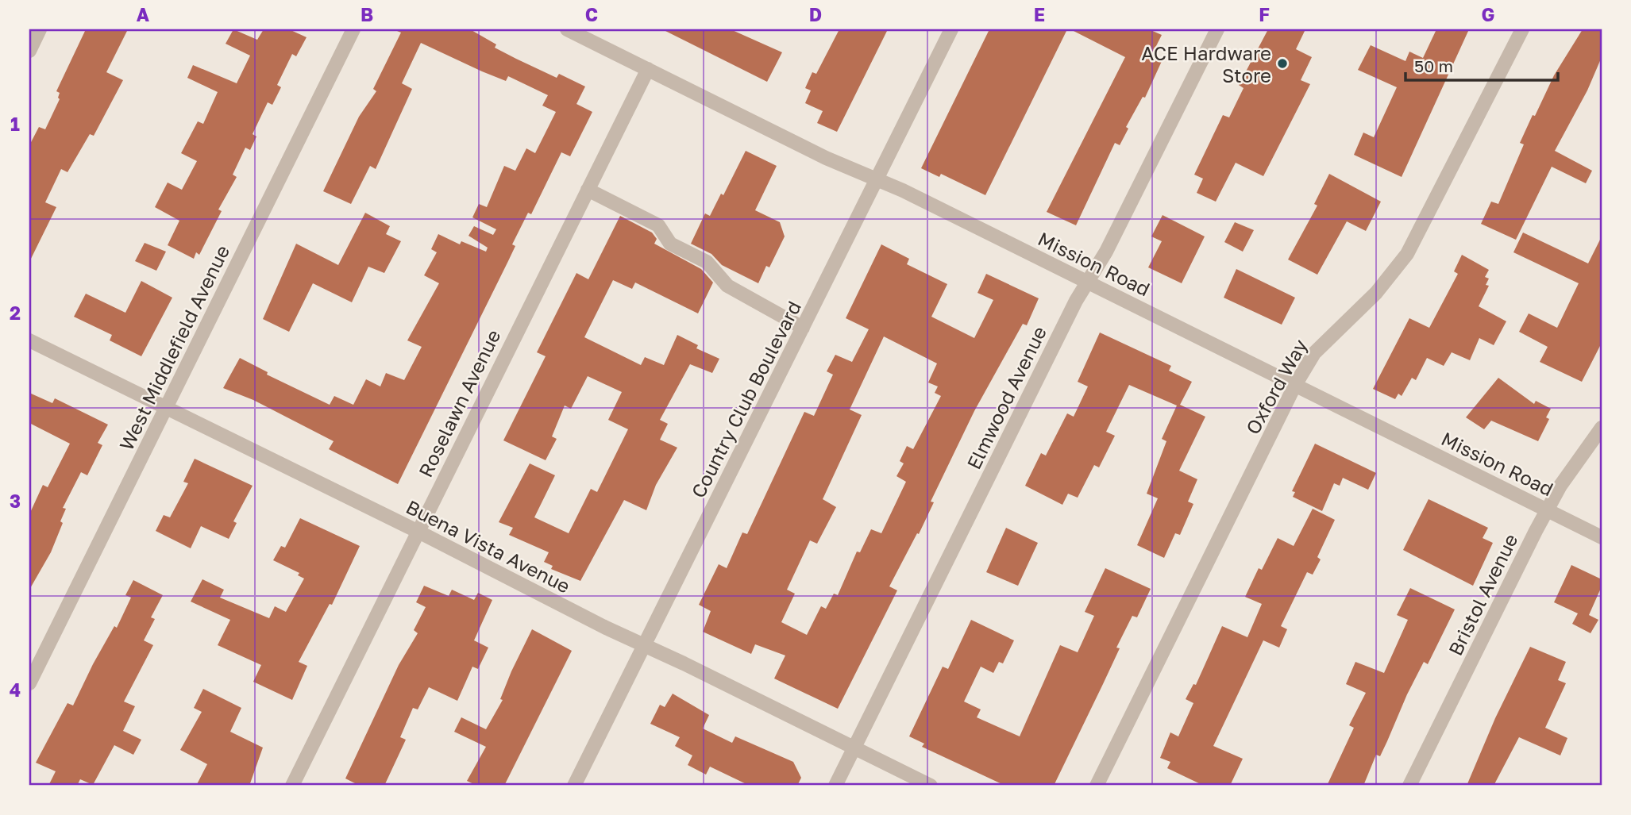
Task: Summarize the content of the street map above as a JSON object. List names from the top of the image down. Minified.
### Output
{"streets":{"street":["Mission Road","West Middlefield Avenue","Oxford Way","Elmwood Avenue","Country Club Boulevard","Roselawn Avenue","Buena Vista Avenue","Bristol Avenue"]},"crossings":[["Mission Road","Oxford Way"],["Mission Road","Elmwood Avenue"],["Mission Road","Country Club Boulevard"],["Mission Road","Roselawn Avenue"],["Mission Road","Bristol Avenue"],["West Middlefield Avenue","Buena Vista Avenue"],["Elmwood Avenue","Buena Vista Avenue"],["Country Club Boulevard","Buena Vista Avenue"],["Roselawn Avenue","Buena Vista Avenue"]],"places":["ACE Hardware Store"],"scale_bar":"50 m","grid":{"columns":["A","B","C","D","E","F","G"],"rows":["1","2","3","4"]}}
